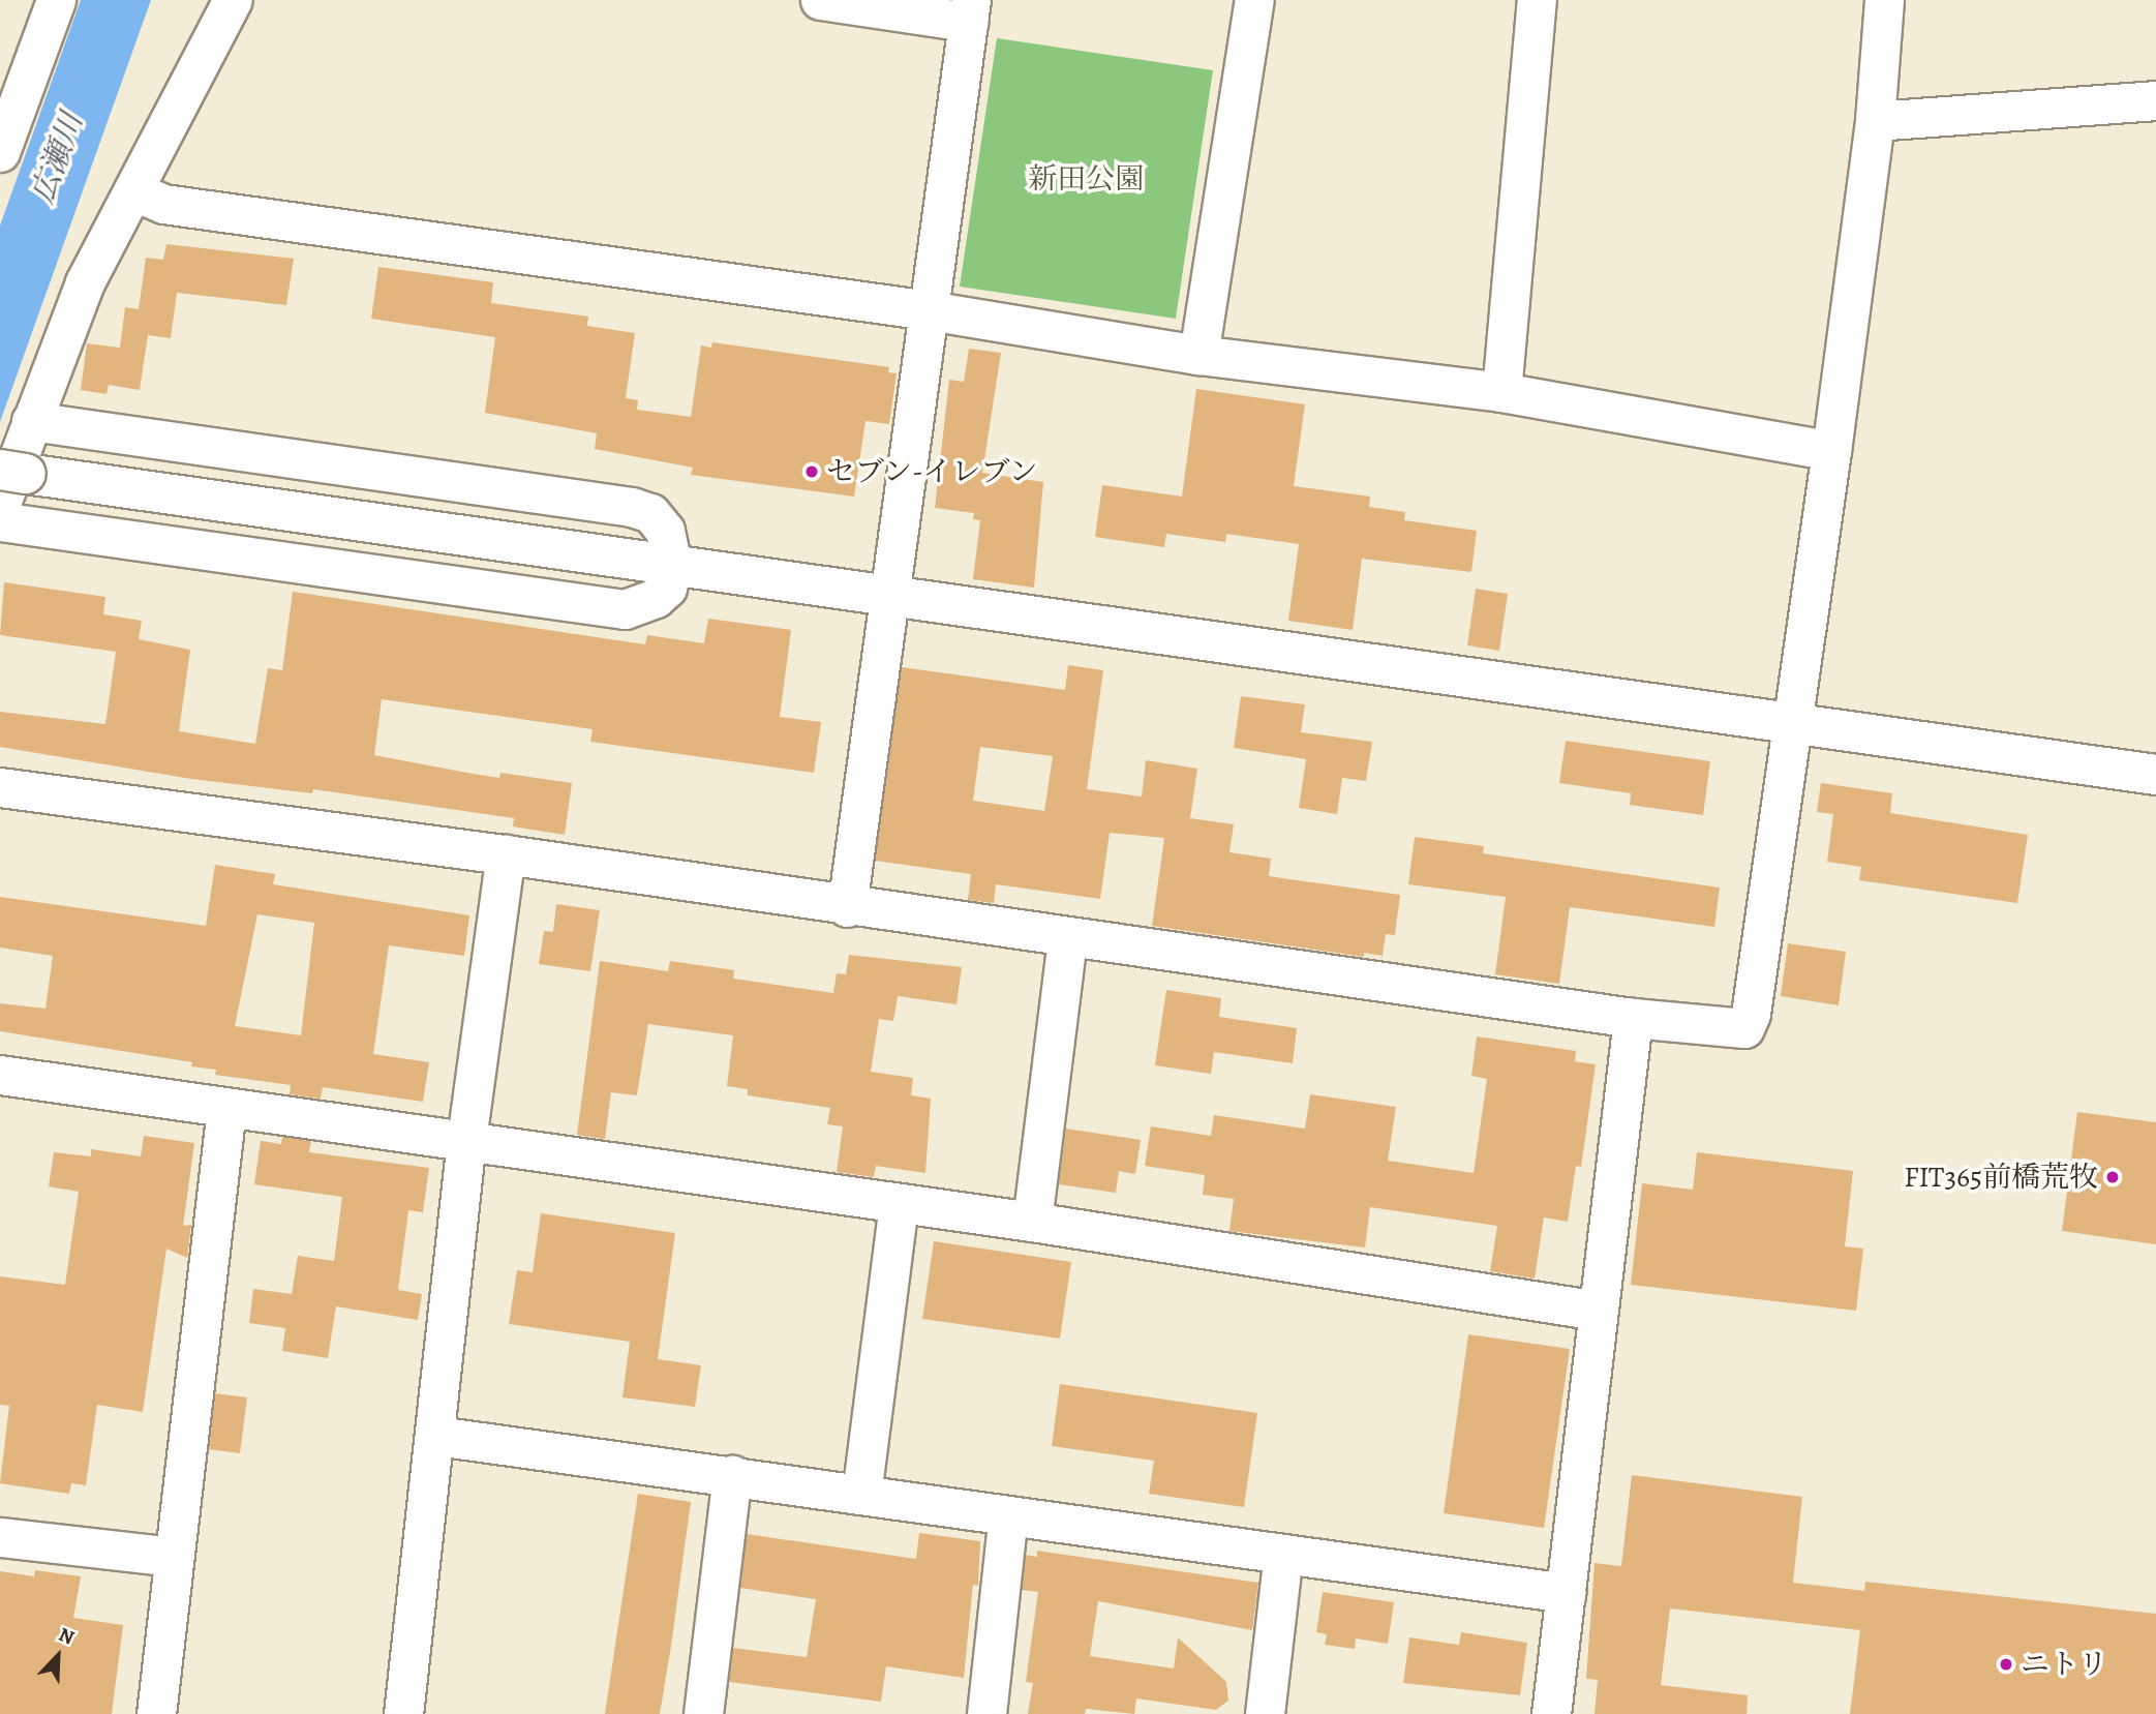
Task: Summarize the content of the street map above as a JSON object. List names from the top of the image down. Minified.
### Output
{"water":["広瀬川"],"parks":["新田公園"],"places":["セブン-イレブン","FIT365前橋荒牧","ニトリ"],"north":"top right"}
